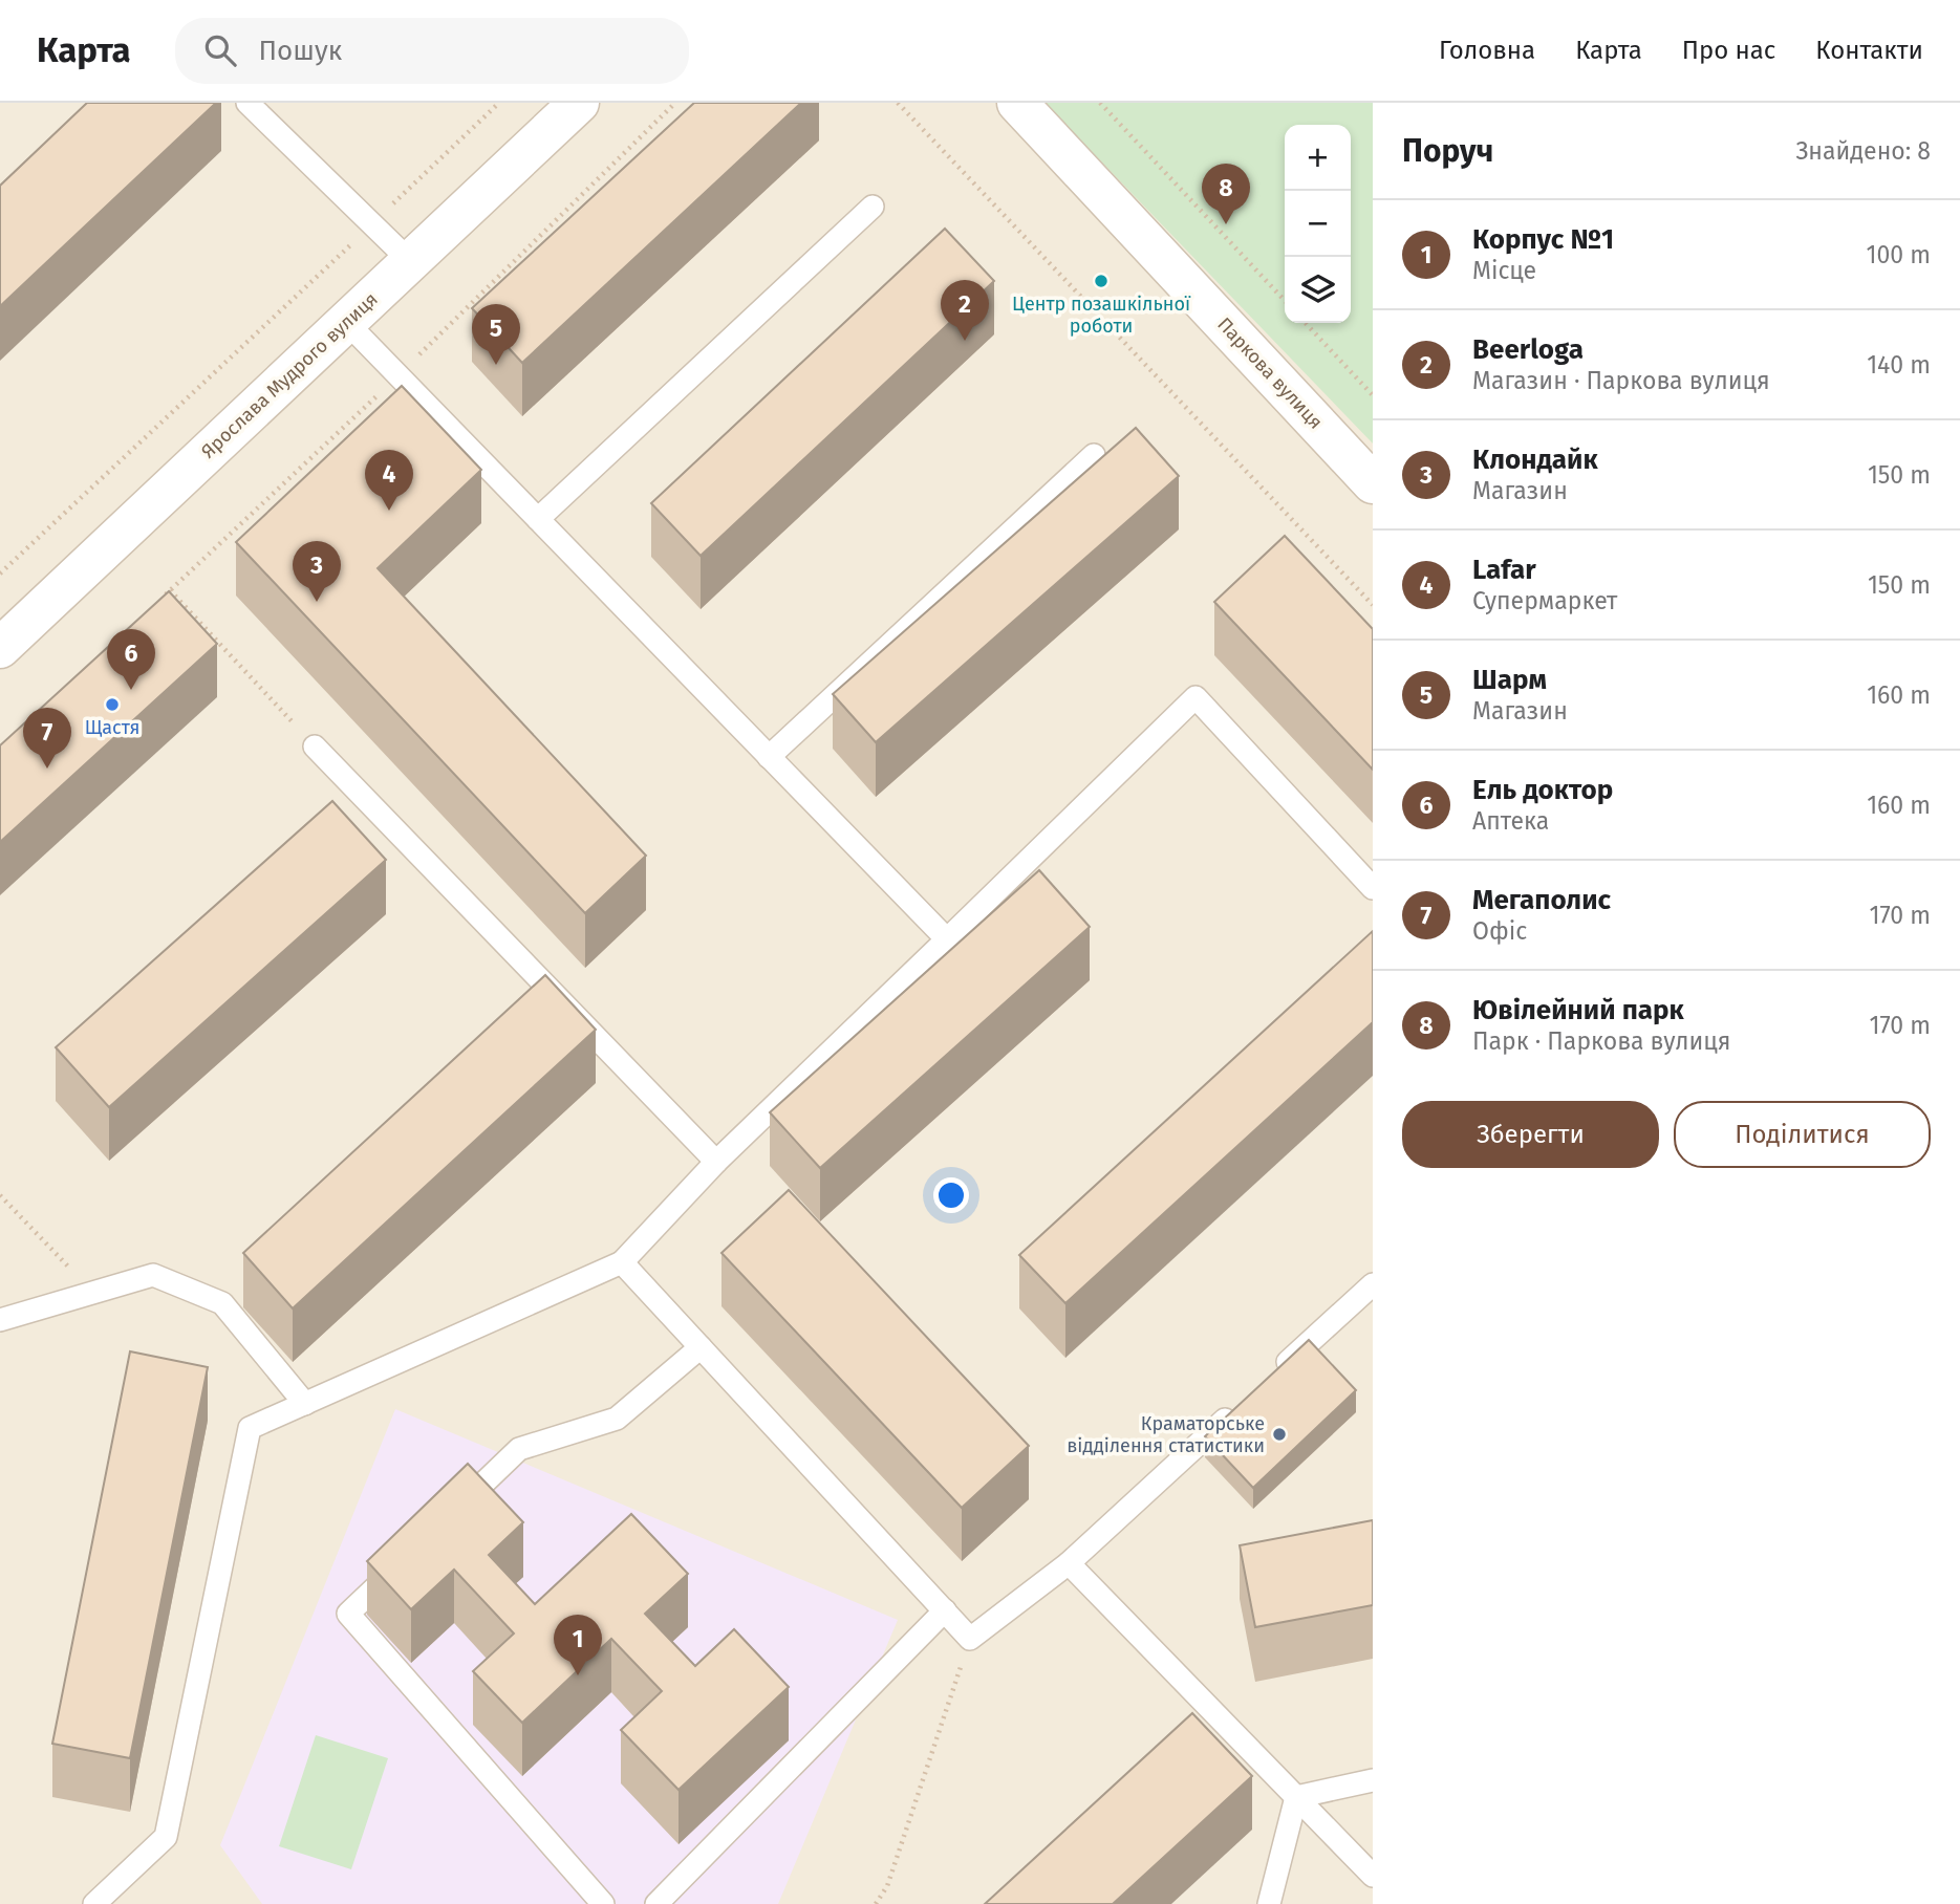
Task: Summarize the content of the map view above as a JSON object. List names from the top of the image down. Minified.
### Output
{"streets":{"street":["Паркова вулиця","Ярослава Мудрого вулиця"]},"places":["Центр позашкільної роботи","Щастя","Краматорське відділення статистики"],"page":{"header":"Карта","search":"Пошук","nav":["Головна","Карта","Про нас","Контакти"],"heading":["Поруч","Знайдено: 8"],"map_buttons":["+","−"],"pins":["8","2","5","4","3","6","7","1"],"list":[{"mark":"1","name":"Корпус №1","note":"Місце","value":"100 m"},{"mark":"2","name":"Beerloga","note":"Магазин · Паркова вулиця","value":"140 m"},{"mark":"3","name":"Клондайк","note":"Магазин","value":"150 m"},{"mark":"4","name":"Lafar","note":"Супермаркет","value":"150 m"},{"mark":"5","name":"Шарм","note":"Магазин","value":"160 m"},{"mark":"6","name":"Ель доктор","note":"Аптека","value":"160 m"},{"mark":"7","name":"Мегаполис","note":"Офіс","value":"170 m"},{"mark":"8","name":"Ювілейний парк","note":"Парк · Паркова вулиця","value":"170 m"}],"buttons":["Зберегти","Поділитися"]}}
